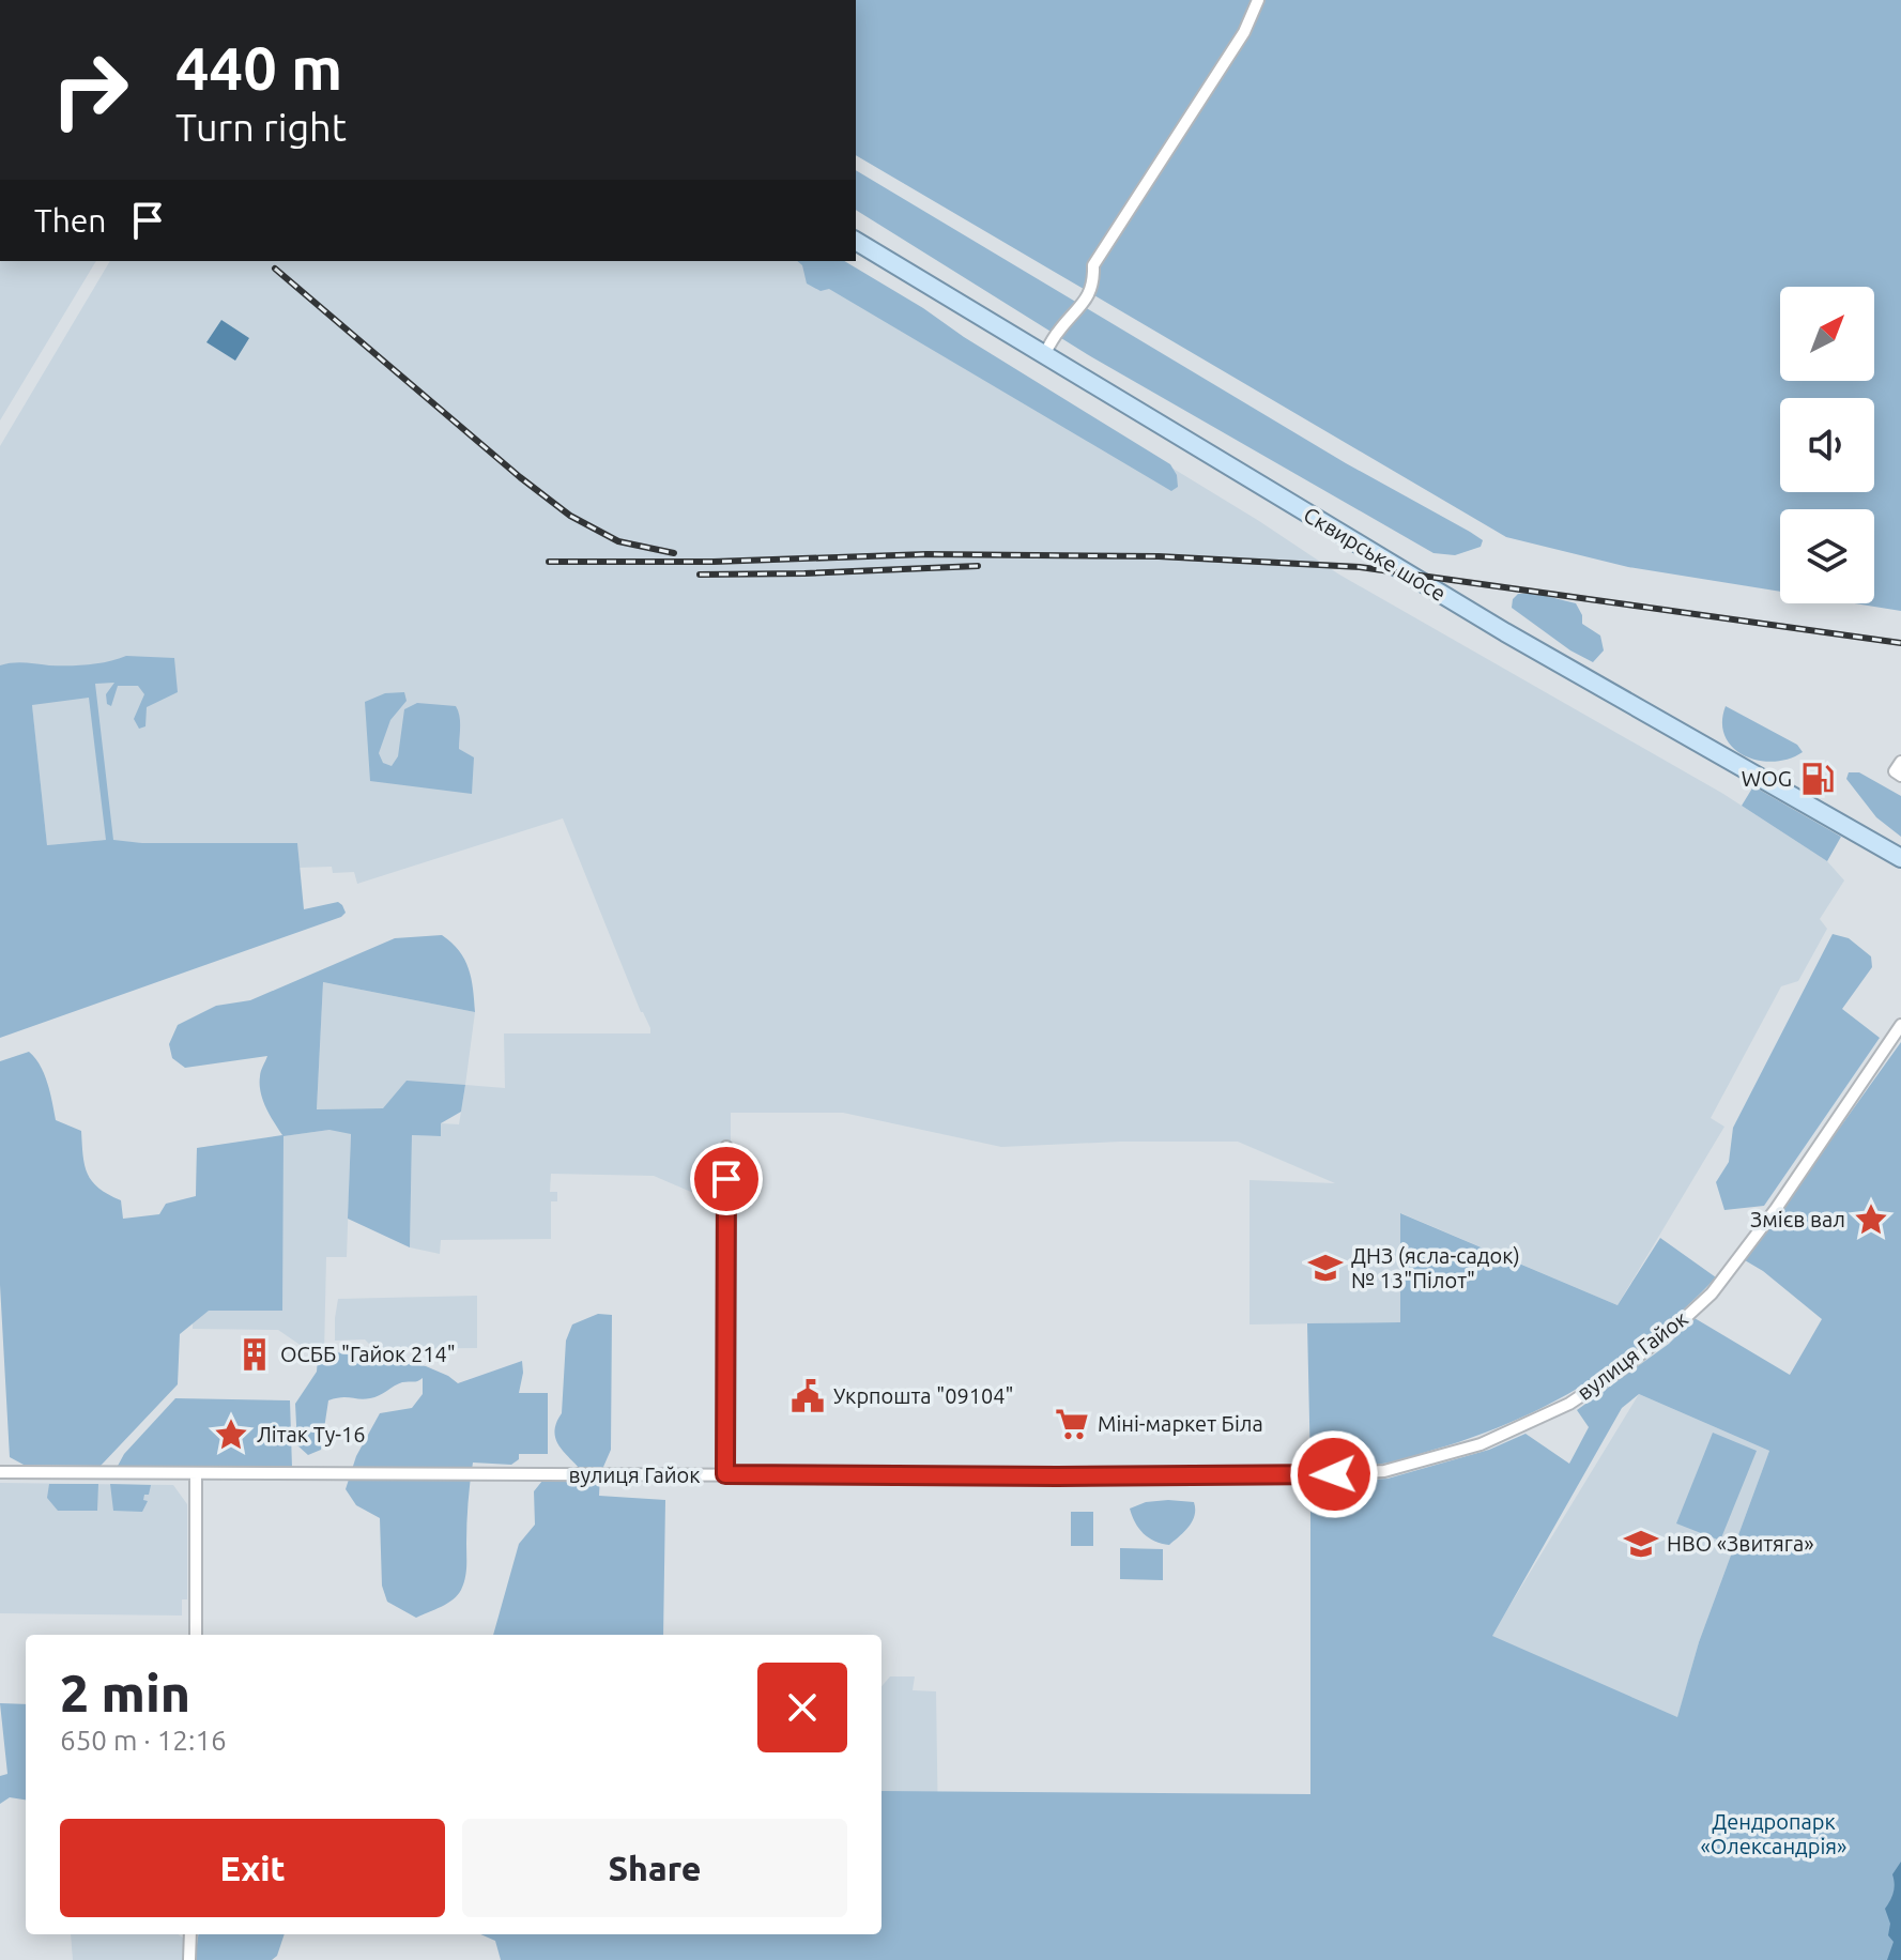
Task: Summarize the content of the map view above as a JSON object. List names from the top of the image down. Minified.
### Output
{"streets":{"main road":["Сквирське шосе"],"street":["вулиця Гайок"]},"parks":["Дендропарк «Олександрія»"],"places":{"fuel station":["WOG"],"place":["Змієв вал","Літак Ту-16"],"school or university":["ДНЗ (ясла-садок) № 13\"Пілот\"","НВО «Звитяга»"],"building":["ОСББ \"Гайок 214\""],"public building":["Укрпошта \"09104\""],"supermarket":["Міні-маркет Біла"]},"north":"top right","page":{"turn":["440 m","Turn right"],"then":"Then","heading":["2 min","650 m · 12:16"],"buttons":["Exit","Share"]}}
